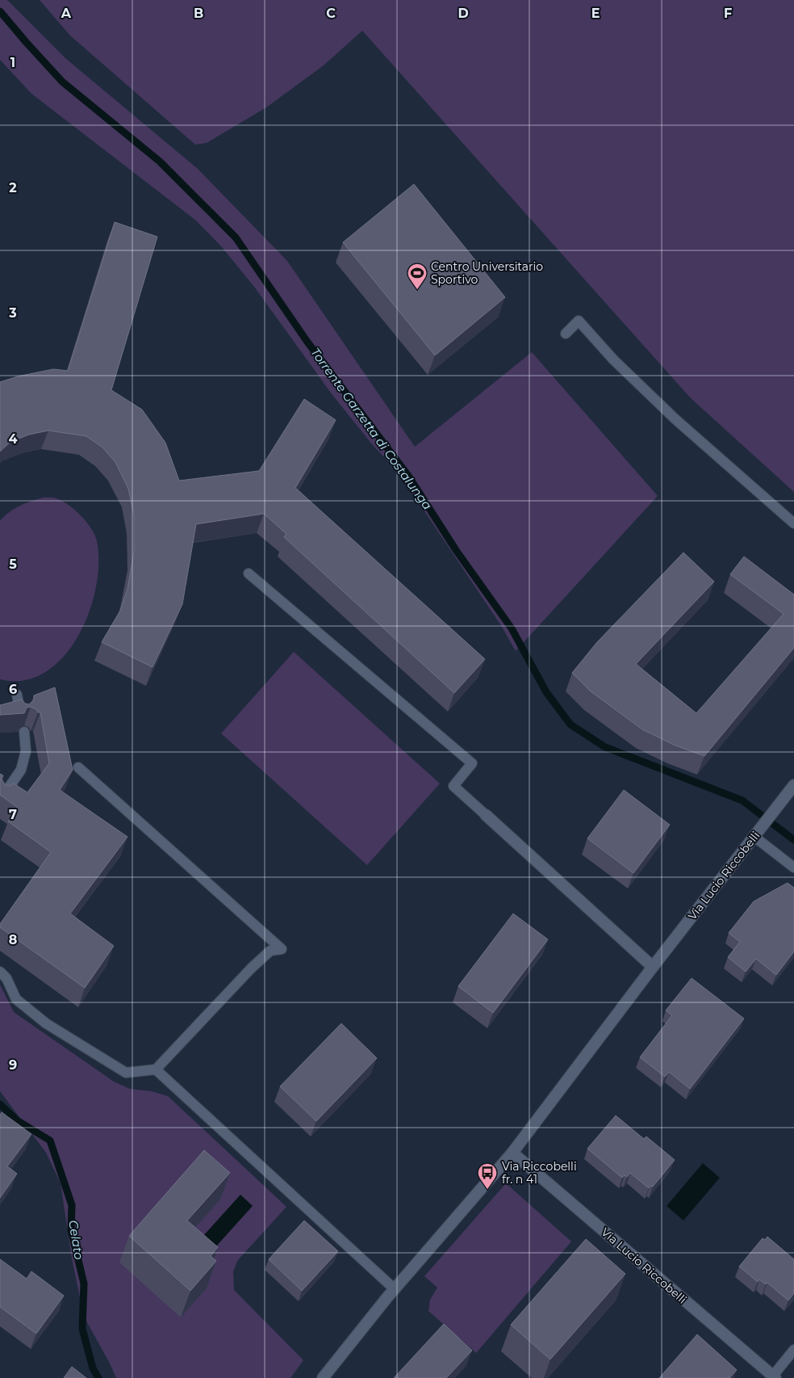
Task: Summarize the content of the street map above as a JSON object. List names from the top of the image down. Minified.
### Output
{"streets":{"street":["Via Lucio Riccobelli"]},"water":["Torrente Garzetta di Costalunga","Celato"],"places":{"sports":["Centro Universitario Sportivo"],"bus stop":["Via Riccobelli fr. n 41"]},"grid":{"columns":["A","B","C","D","E","F"],"rows":["1","2","3","4","5","6","7","8","9"]}}
